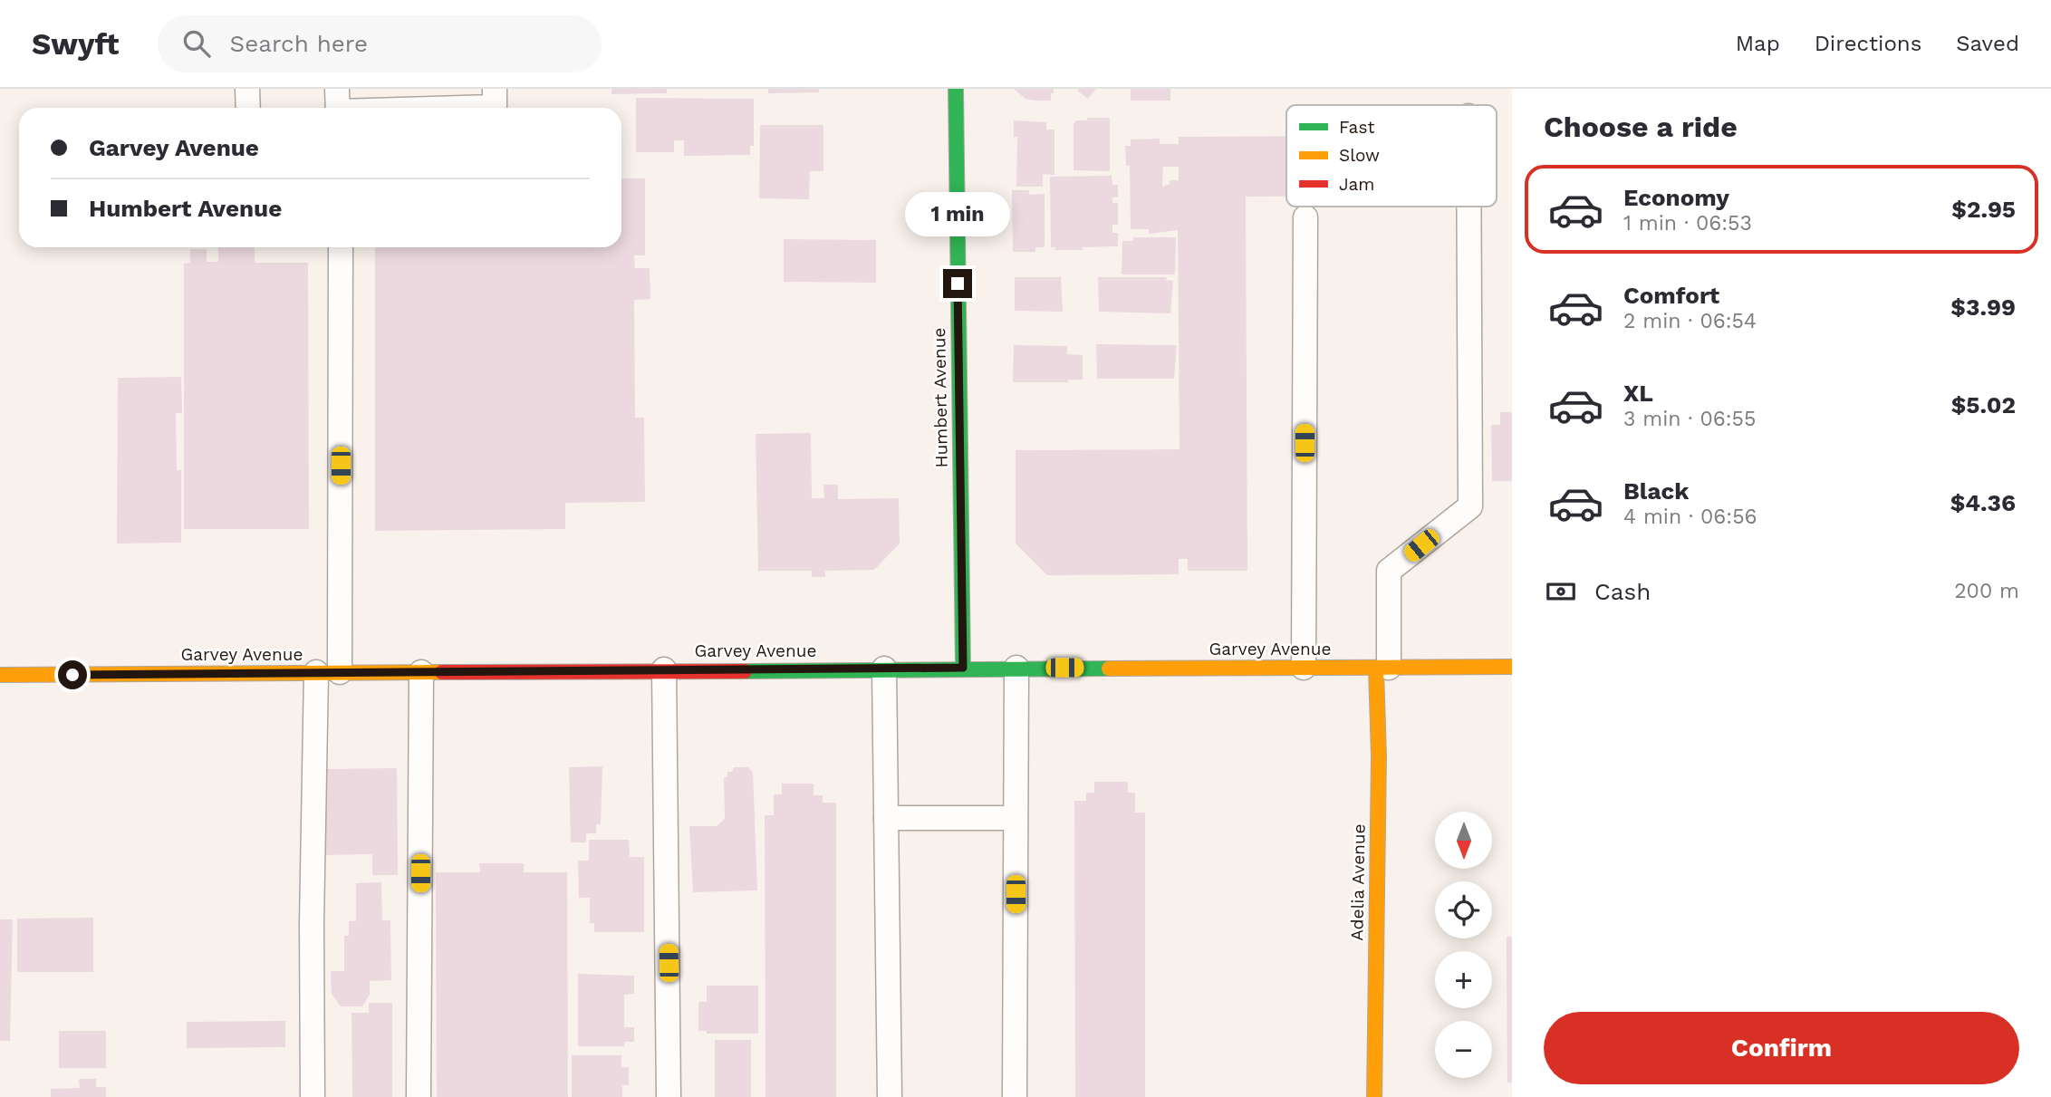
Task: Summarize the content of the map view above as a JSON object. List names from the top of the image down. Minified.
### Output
{"streets":{"main road":["Humbert Avenue","Garvey Avenue","Adelia Avenue"]},"crossings":[["Humbert Avenue","Garvey Avenue"],["Garvey Avenue","Adelia Avenue"]],"legend":["Fast","Slow","Jam"],"north":"bottom","page":{"header":"Swyft","search":"Search here","nav":["Map","Directions","Saved"],"heading":"Choose a ride","banner":["Garvey Avenue","Humbert Avenue"],"list":[{"name":"Economy","note":"1 min · 06:53","value":"$2.95"},{"name":"Comfort","note":"2 min · 06:54","value":"$3.99"},{"name":"XL","note":"3 min · 06:55","value":"$5.02"},{"name":"Black","note":"4 min · 06:56","value":"$4.36"}],"bubble":"1 min","pay":["Cash","200 m"],"map_buttons":["+","−"],"buttons":"Confirm"}}
